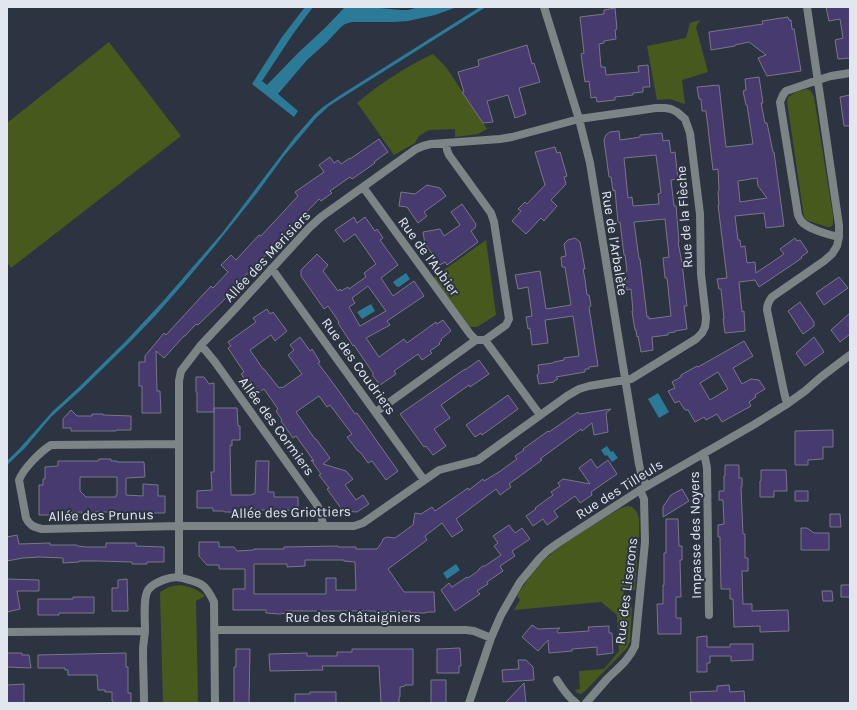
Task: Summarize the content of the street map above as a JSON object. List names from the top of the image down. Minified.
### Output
{"streets":{"street":["Rue de la Flèche","Rue de l’Arbalète","Allée des Merisiers","Rue de l'Aubier","Rue des Coudriers","Allée des Cormiers","Rue des Tilleuls","Allée des Griottiers","Allée des Prunus","Impasse des Noyers","Rue des Liserons","Rue des Châtaigniers"]},"crossings":[["Rue de la Flèche","Rue de l’Arbalète"],["Rue de la Flèche","Allée des Merisiers"],["Rue de la Flèche","Allée des Griottiers"],["Rue de l’Arbalète","Allée des Merisiers"],["Rue de l’Arbalète","Rue des Tilleuls"],["Rue de l’Arbalète","Allée des Griottiers"],["Rue de l’Arbalète","Rue des Liserons"],["Allée des Merisiers","Rue de l'Aubier"],["Allée des Merisiers","Rue des Coudriers"],["Allée des Merisiers","Allée des Cormiers"],["Allée des Merisiers","Allée des Griottiers"],["Allée des Merisiers","Allée des Prunus"],["Rue des Coudriers","Allée des Griottiers"],["Allée des Cormiers","Allée des Griottiers"],["Rue des Tilleuls","Impasse des Noyers"],["Rue des Tilleuls","Rue des Liserons"],["Rue des Tilleuls","Rue des Châtaigniers"],["Allée des Griottiers","Allée des Prunus"]]}
